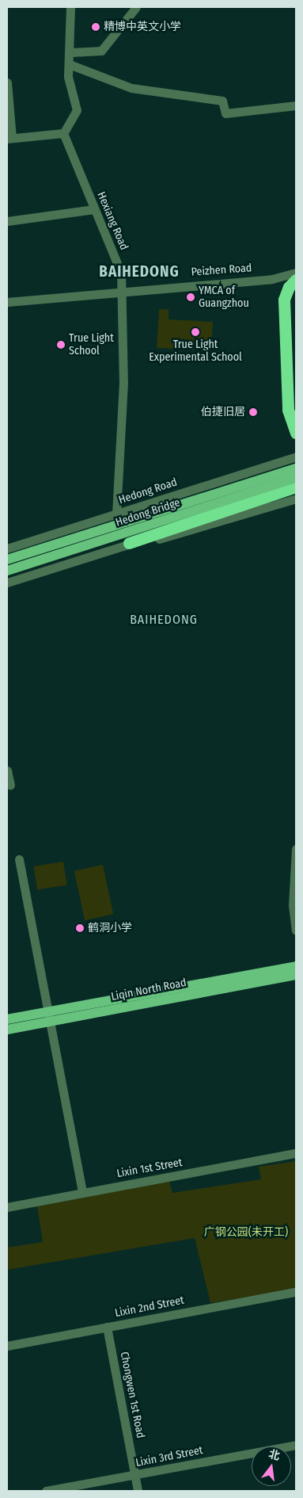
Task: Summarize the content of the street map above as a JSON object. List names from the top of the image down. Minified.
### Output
{"streets":{"main road":["Hedong Bridge","Liqin North Road"],"street":["Hexiang Road","Peizhen Road","Hedong Road","Lixin 1st Street","Lixin 2nd Street","Chongwen 1st Road","Lixin 3rd Street"]},"crossings":[["Hexiang Road","Peizhen Road"],["Hexiang Road","Hedong Road"],["Lixin 2nd Street","Chongwen 1st Road"],["Chongwen 1st Road","Lixin 3rd Street"]],"districts":["BAIHEDONG","BAIHEDONG"],"parks":["广钢公园(未开工)"],"places":["精博中英文小学","YMCA of Guangzhou","True Light Experimental School","True Light School","伯捷旧居","鹤洞小学"],"north":"top"}
